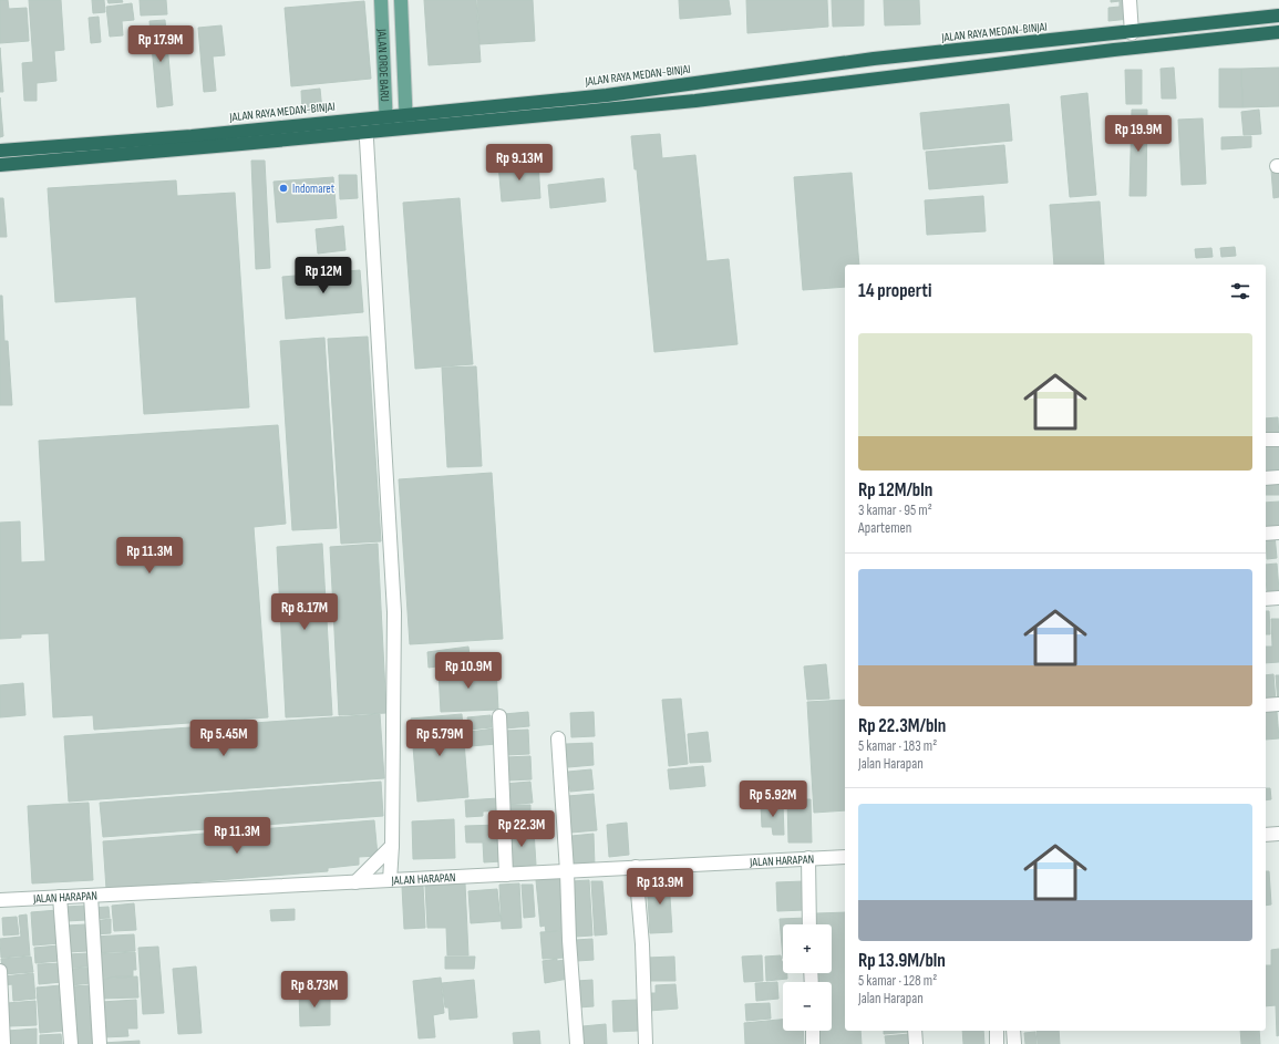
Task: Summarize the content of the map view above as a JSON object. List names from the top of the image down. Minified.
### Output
{"streets":{"highway":["JALAN RAYA MEDAN-BINJAI"],"main road":["JALAN ORDE BARU"],"street":["JALAN HARAPAN"]},"crossings":[["JALAN RAYA MEDAN-BINJAI","JALAN ORDE BARU"]],"places":["Indomaret"],"page":{"price":["Rp 17.9M","Rp 19.9M","Rp 9.13M","Rp 12M","Rp 11.3M","Rp 8.17M","Rp 10.9M","Rp 5.45M","Rp 5.79M","Rp 5.92M","Rp 22.3M","Rp 11.3M","Rp 13.9M","Rp 8.73M"],"heading":"14 properti","list":[{"name":"Rp 12M/bln","note":"3 kamar · 95 m² · Apartemen"},{"name":"Rp 22.3M/bln","note":"5 kamar · 183 m² · Jalan Harapan"},{"name":"Rp 13.9M/bln","note":"5 kamar · 128 m² · Jalan Harapan"}],"map_buttons":["+","−"]}}
